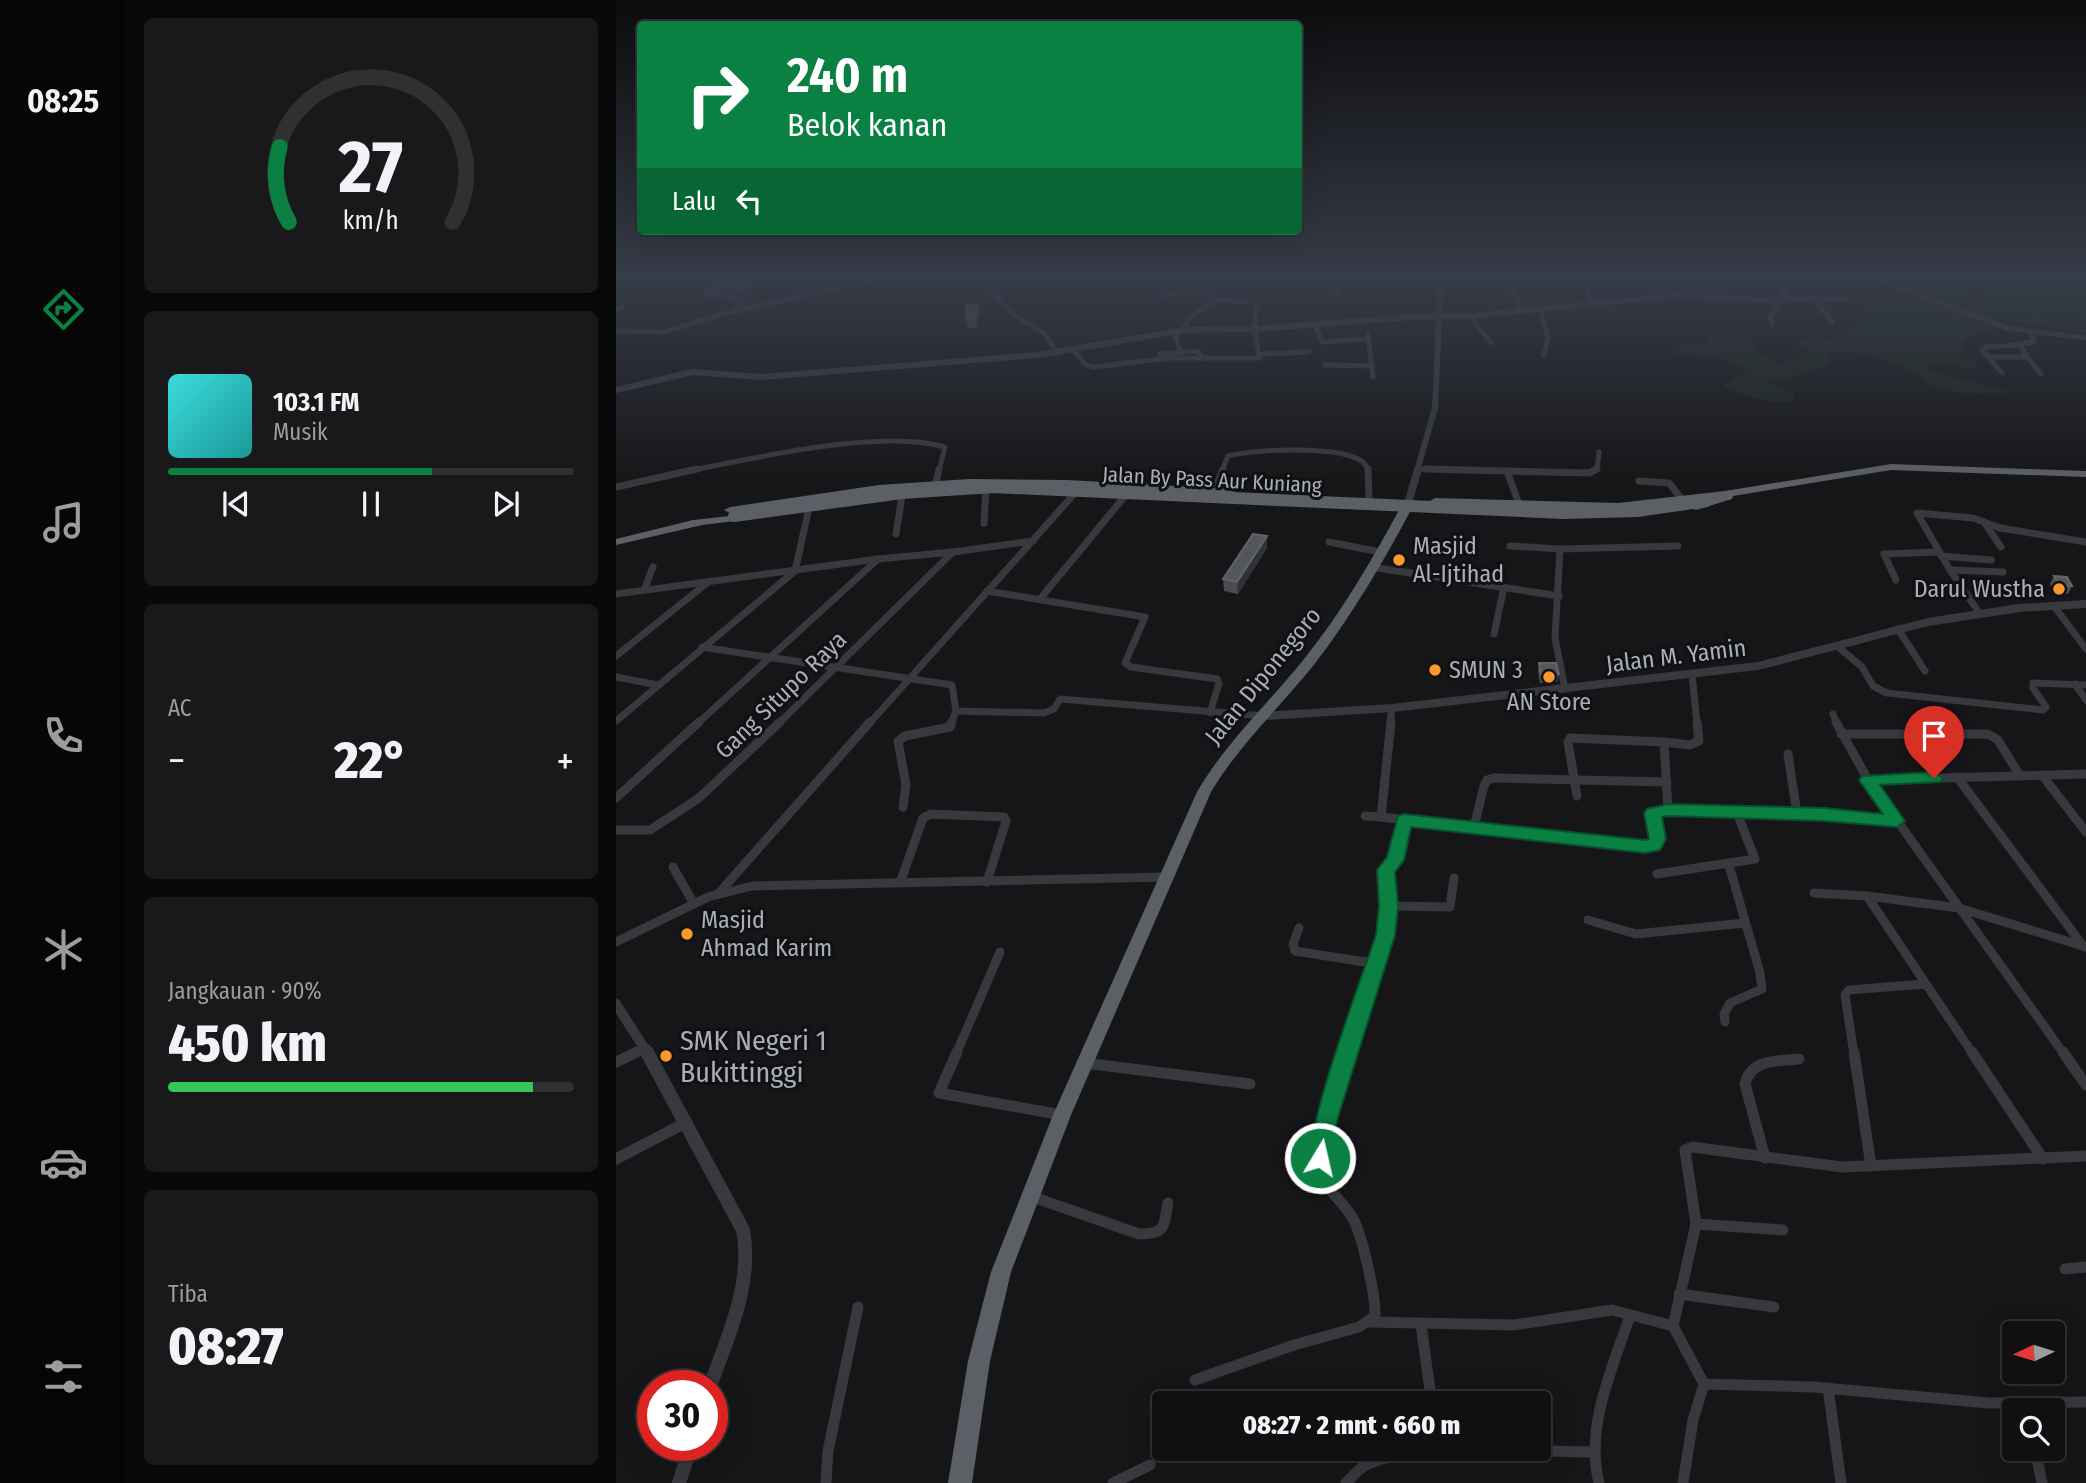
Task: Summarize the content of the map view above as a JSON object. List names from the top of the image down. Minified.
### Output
{"streets":{"highway":["Jalan By Pass Aur Kuniang","Jalan Diponegoro"],"street":["Jalan M. Yamin","Gang Situpo Raya"]},"crossings":[["Jalan By Pass Aur Kuniang","Jalan Diponegoro"],["Jalan M. Yamin","Jalan Diponegoro"]],"places":["Masjid Al-Ijtihad","Darul Wustha","SMUN 3","AN Store","Masjid Ahmad Karim","SMK Negeri 1 Bukittinggi"],"north":"left","page":{"tabs":"08:25","turn":["240 m","Belok kanan"],"then":"Lalu","song":["103.1 FM","Musik"],"tile":["AC",["Jangkauan · 90%","450 km"],["Tiba","08:27"]],"heat":["−","22°","+"],"limit":"30","trip":"08:27 · 2 mnt · 660 m","gauge":["27","km/h"]}}
